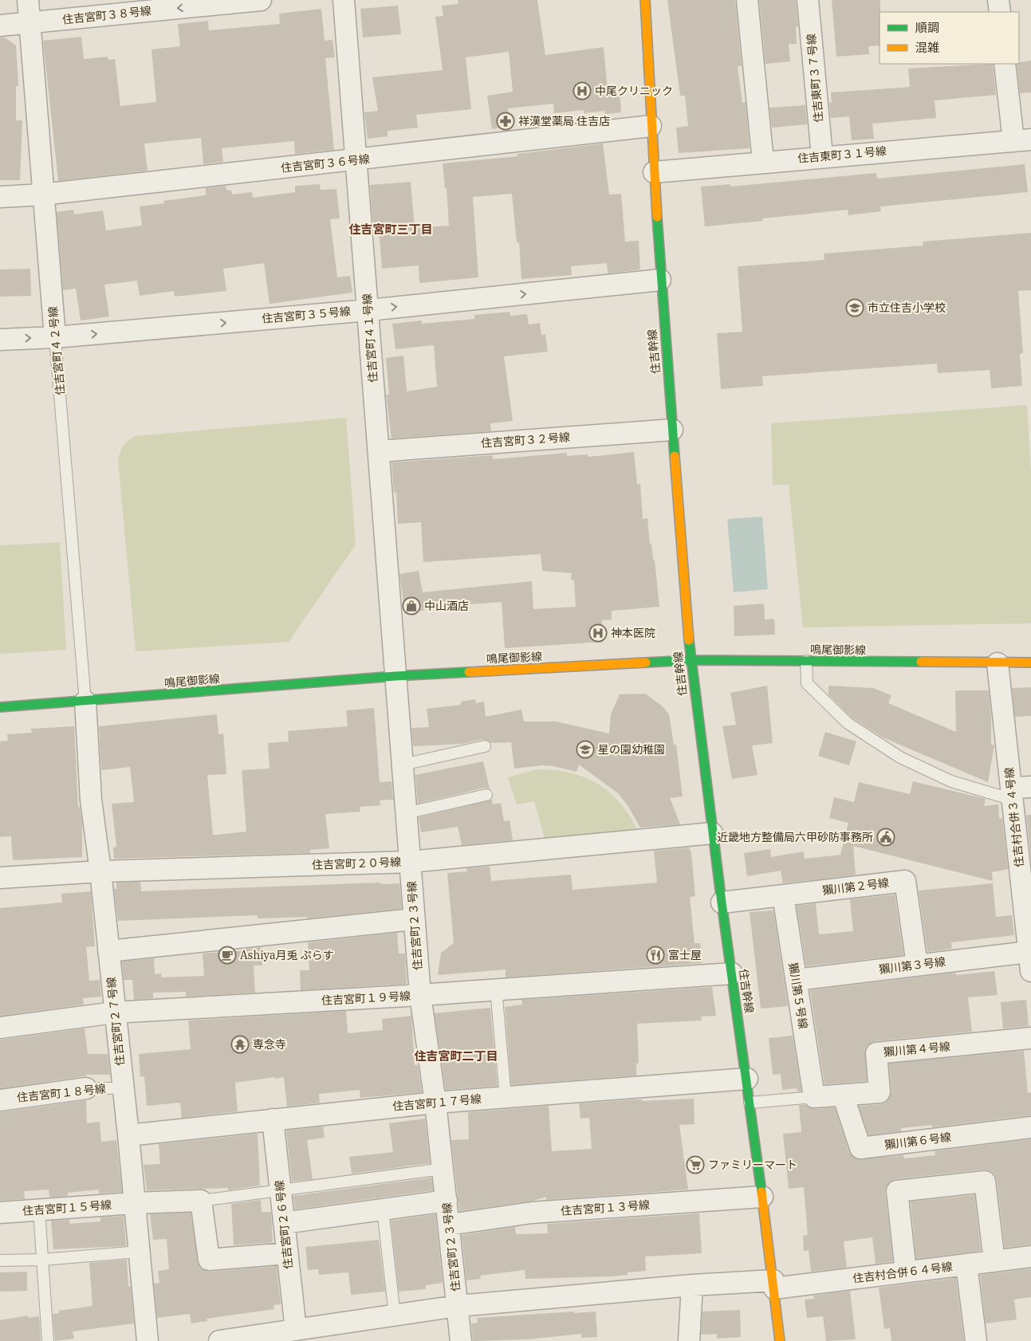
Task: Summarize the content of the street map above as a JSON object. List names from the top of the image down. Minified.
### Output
{"streets":{"street":["住吉宮町３８号線","住吉東町３７号線","住吉東町３１号線","住吉宮町３６号線","住吉宮町３５号線","住吉宮町４１号線","住吉宮町４２号線","住吉幹線","住吉宮町３２号線","鳴尾御影線","住吉村合併３４号線","住吉宮町２０号線","獺川第２号線","住吉宮町２３号線","獺川第３号線","獺川第５号線","住吉宮町１９号線","住吉宮町２７号線","獺川第４号線","住吉宮町１８号線","住吉宮町１７号線","獺川第６号線","住吉宮町１５号線","住吉宮町１３号線","住吉宮町２６号線","住吉村合併６４号線"]},"crossings":[["住吉宮町３８号線","住吉宮町４２号線"],["住吉東町３７号線","住吉東町３１号線"],["住吉東町３１号線","住吉幹線"],["住吉宮町３６号線","住吉宮町４１号線"],["住吉宮町３６号線","住吉宮町４２号線"],["住吉宮町３６号線","住吉幹線"],["住吉宮町３５号線","住吉宮町４１号線"],["住吉宮町３５号線","住吉宮町４２号線"],["住吉宮町３５号線","住吉幹線"],["住吉宮町４１号線","住吉宮町３２号線"],["住吉宮町４１号線","鳴尾御影線"],["住吉宮町４１号線","住吉宮町２３号線"],["住吉宮町４２号線","鳴尾御影線"],["住吉宮町４２号線","住吉宮町２７号線"],["住吉幹線","住吉宮町３２号線"],["住吉幹線","鳴尾御影線"],["住吉幹線","住吉宮町２０号線"],["住吉幹線","獺川第２号線"],["住吉幹線","住吉宮町１９号線"],["住吉幹線","獺川第４号線"],["住吉幹線","住吉宮町１７号線"],["住吉幹線","住吉宮町１３号線"],["住吉幹線","住吉村合併６４号線"],["鳴尾御影線","住吉村合併３４号線"],["鳴尾御影線","住吉宮町２３号線"],["鳴尾御影線","住吉宮町２７号線"],["住吉村合併３４号線","獺川第３号線"],["住吉宮町２０号線","住吉宮町２３号線"],["住吉宮町２０号線","住吉宮町２７号線"],["獺川第２号線","獺川第３号線"],["獺川第２号線","獺川第５号線"],["住吉宮町２３号線","住吉宮町１９号線"],["住吉宮町２３号線","住吉宮町１７号線"],["住吉宮町２３号線","住吉宮町１３号線"],["住吉宮町２３号線","住吉村合併６４号線"],["獺川第３号線","獺川第５号線"],["獺川第５号線","獺川第４号線"],["住吉宮町１９号線","住吉宮町２７号線"],["住吉宮町２７号線","住吉宮町１８号線"],["住吉宮町２７号線","住吉宮町１７号線"],["住吉宮町２７号線","住吉宮町１５号線"],["獺川第４号線","獺川第６号線"],["住吉宮町１７号線","住吉宮町２６号線"],["住吉宮町２６号線","住吉村合併６４号線"]],"one_way":["住吉宮町３８号線","住吉宮町３５号線"],"districts":["住吉宮町三丁目","住吉宮町二丁目"],"places":{"hospital":["中尾クリニック","神本医院"],"pharmacy":["祥漢堂薬局 住吉店"],"school or university":["市立住吉小学校","星の園幼稚園"],"shop":["中山酒店"],"public building":["近畿地方整備局六甲砂防事務所"],"cafe":["Ashiya月兎 ぷらす"],"restaurant":["富士屋"],"temple":["専念寺"],"supermarket":["ファミリーマート"]},"legend":["順調","混雑"]}
